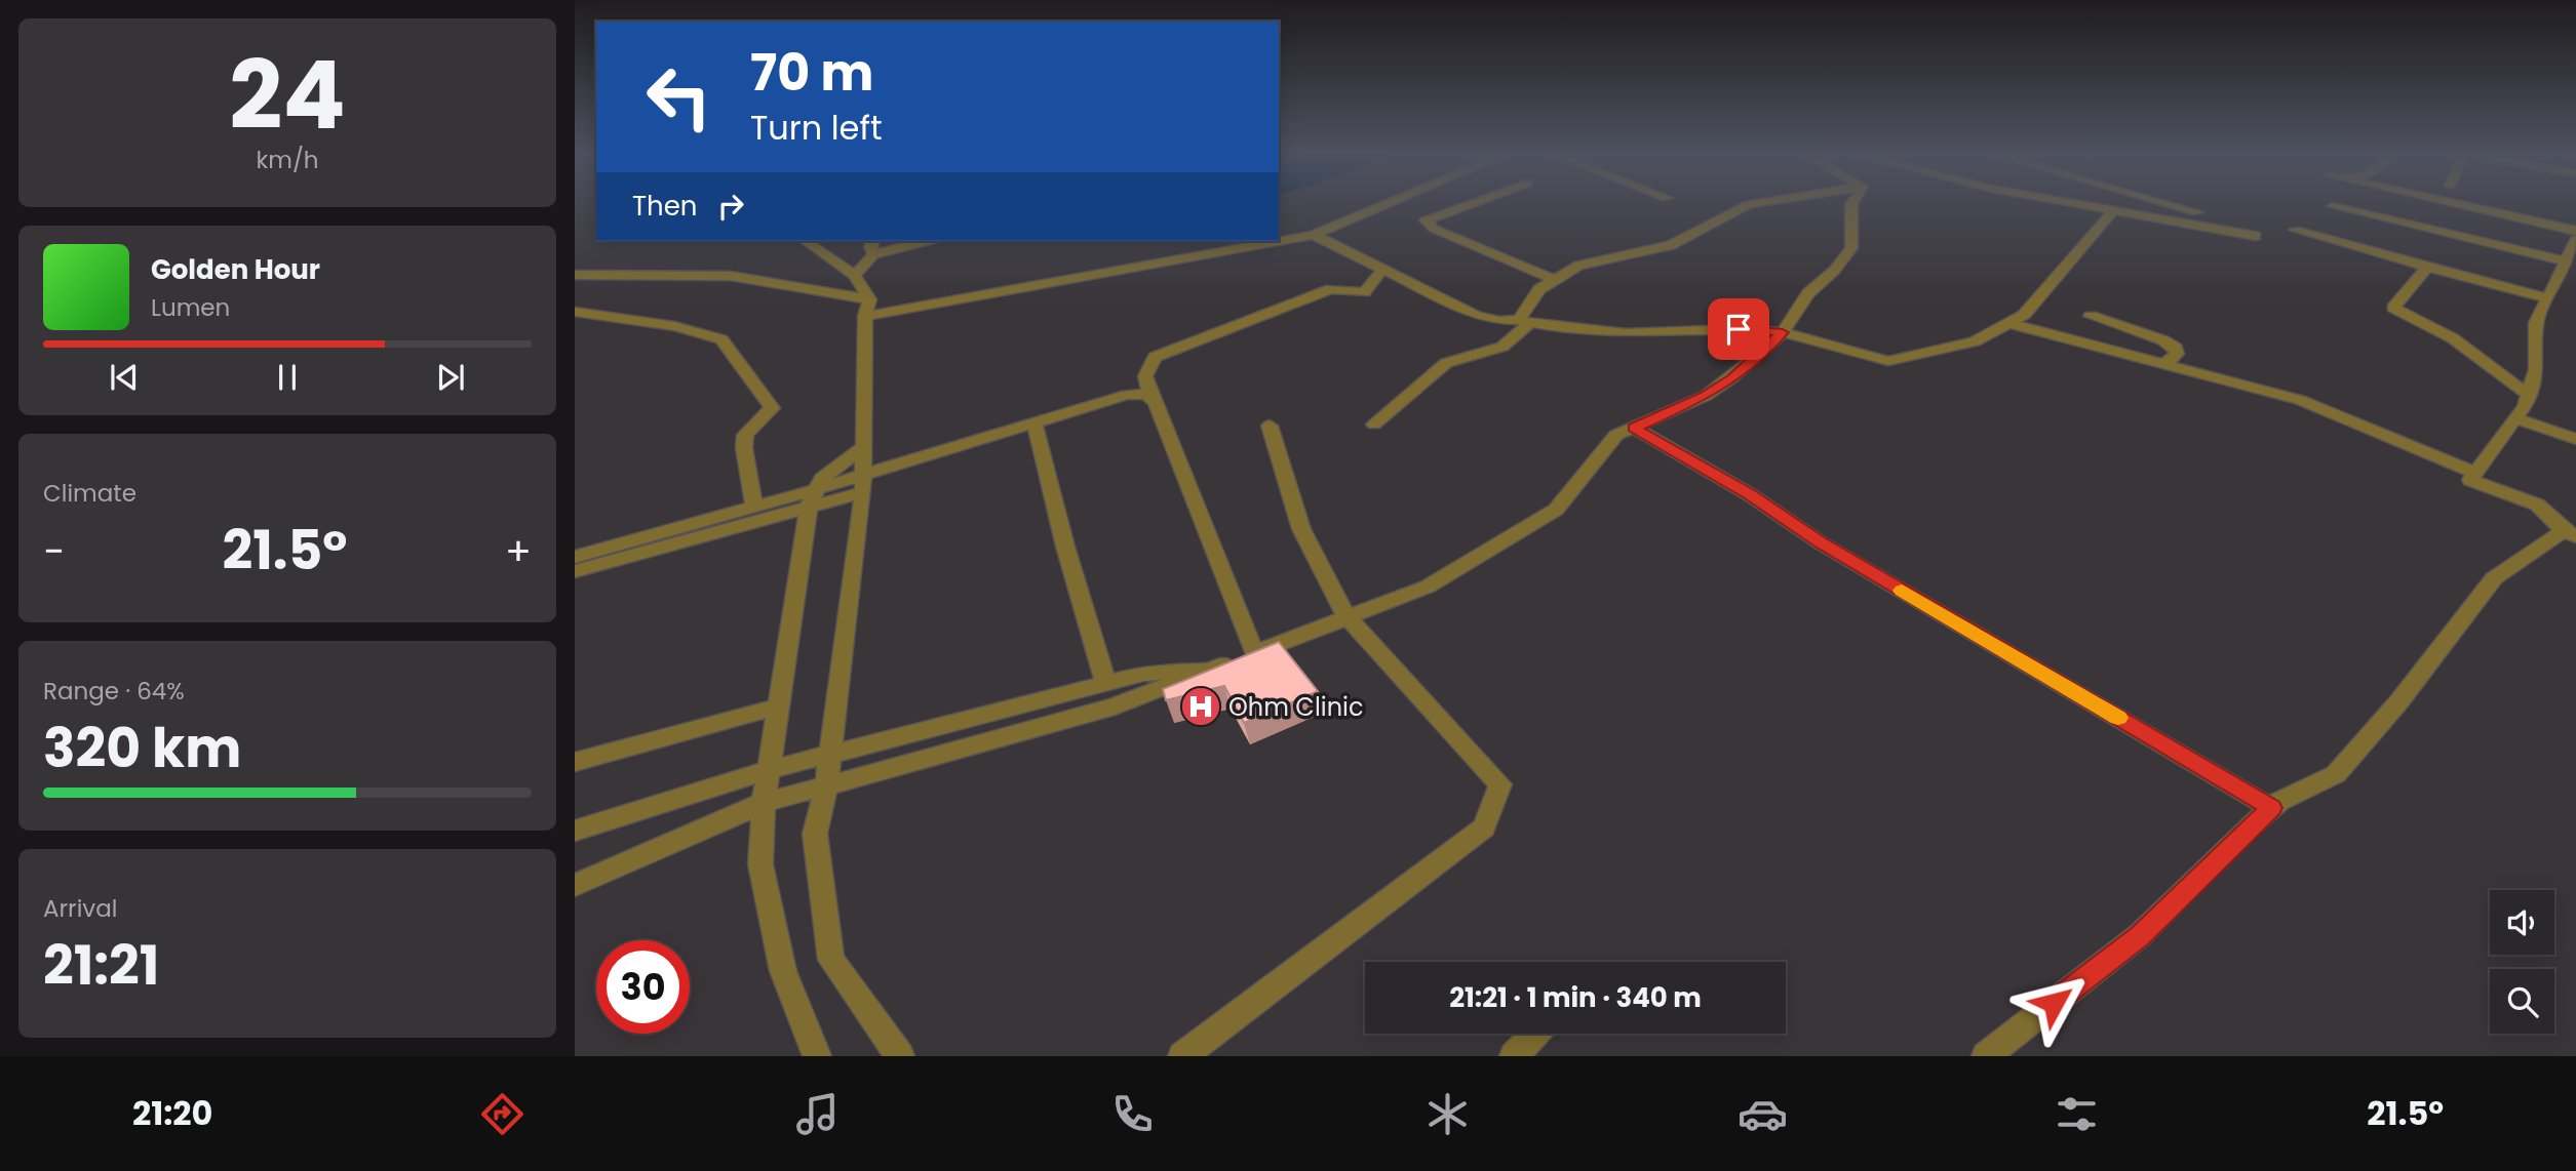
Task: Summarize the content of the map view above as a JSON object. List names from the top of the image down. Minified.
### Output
{"places":{"hospital":["Ohm Clinic"]},"page":{"tile":[["24","km/h"],"Climate",["Range · 64%","320 km"],["Arrival","21:21"]],"turn":["70 m","Turn left"],"then":"Then","song":["Golden Hour","Lumen"],"heat":["−","21.5°","+"],"limit":"30","trip":"21:21 · 1 min · 340 m","tabs":["21:20","21.5°"]}}
